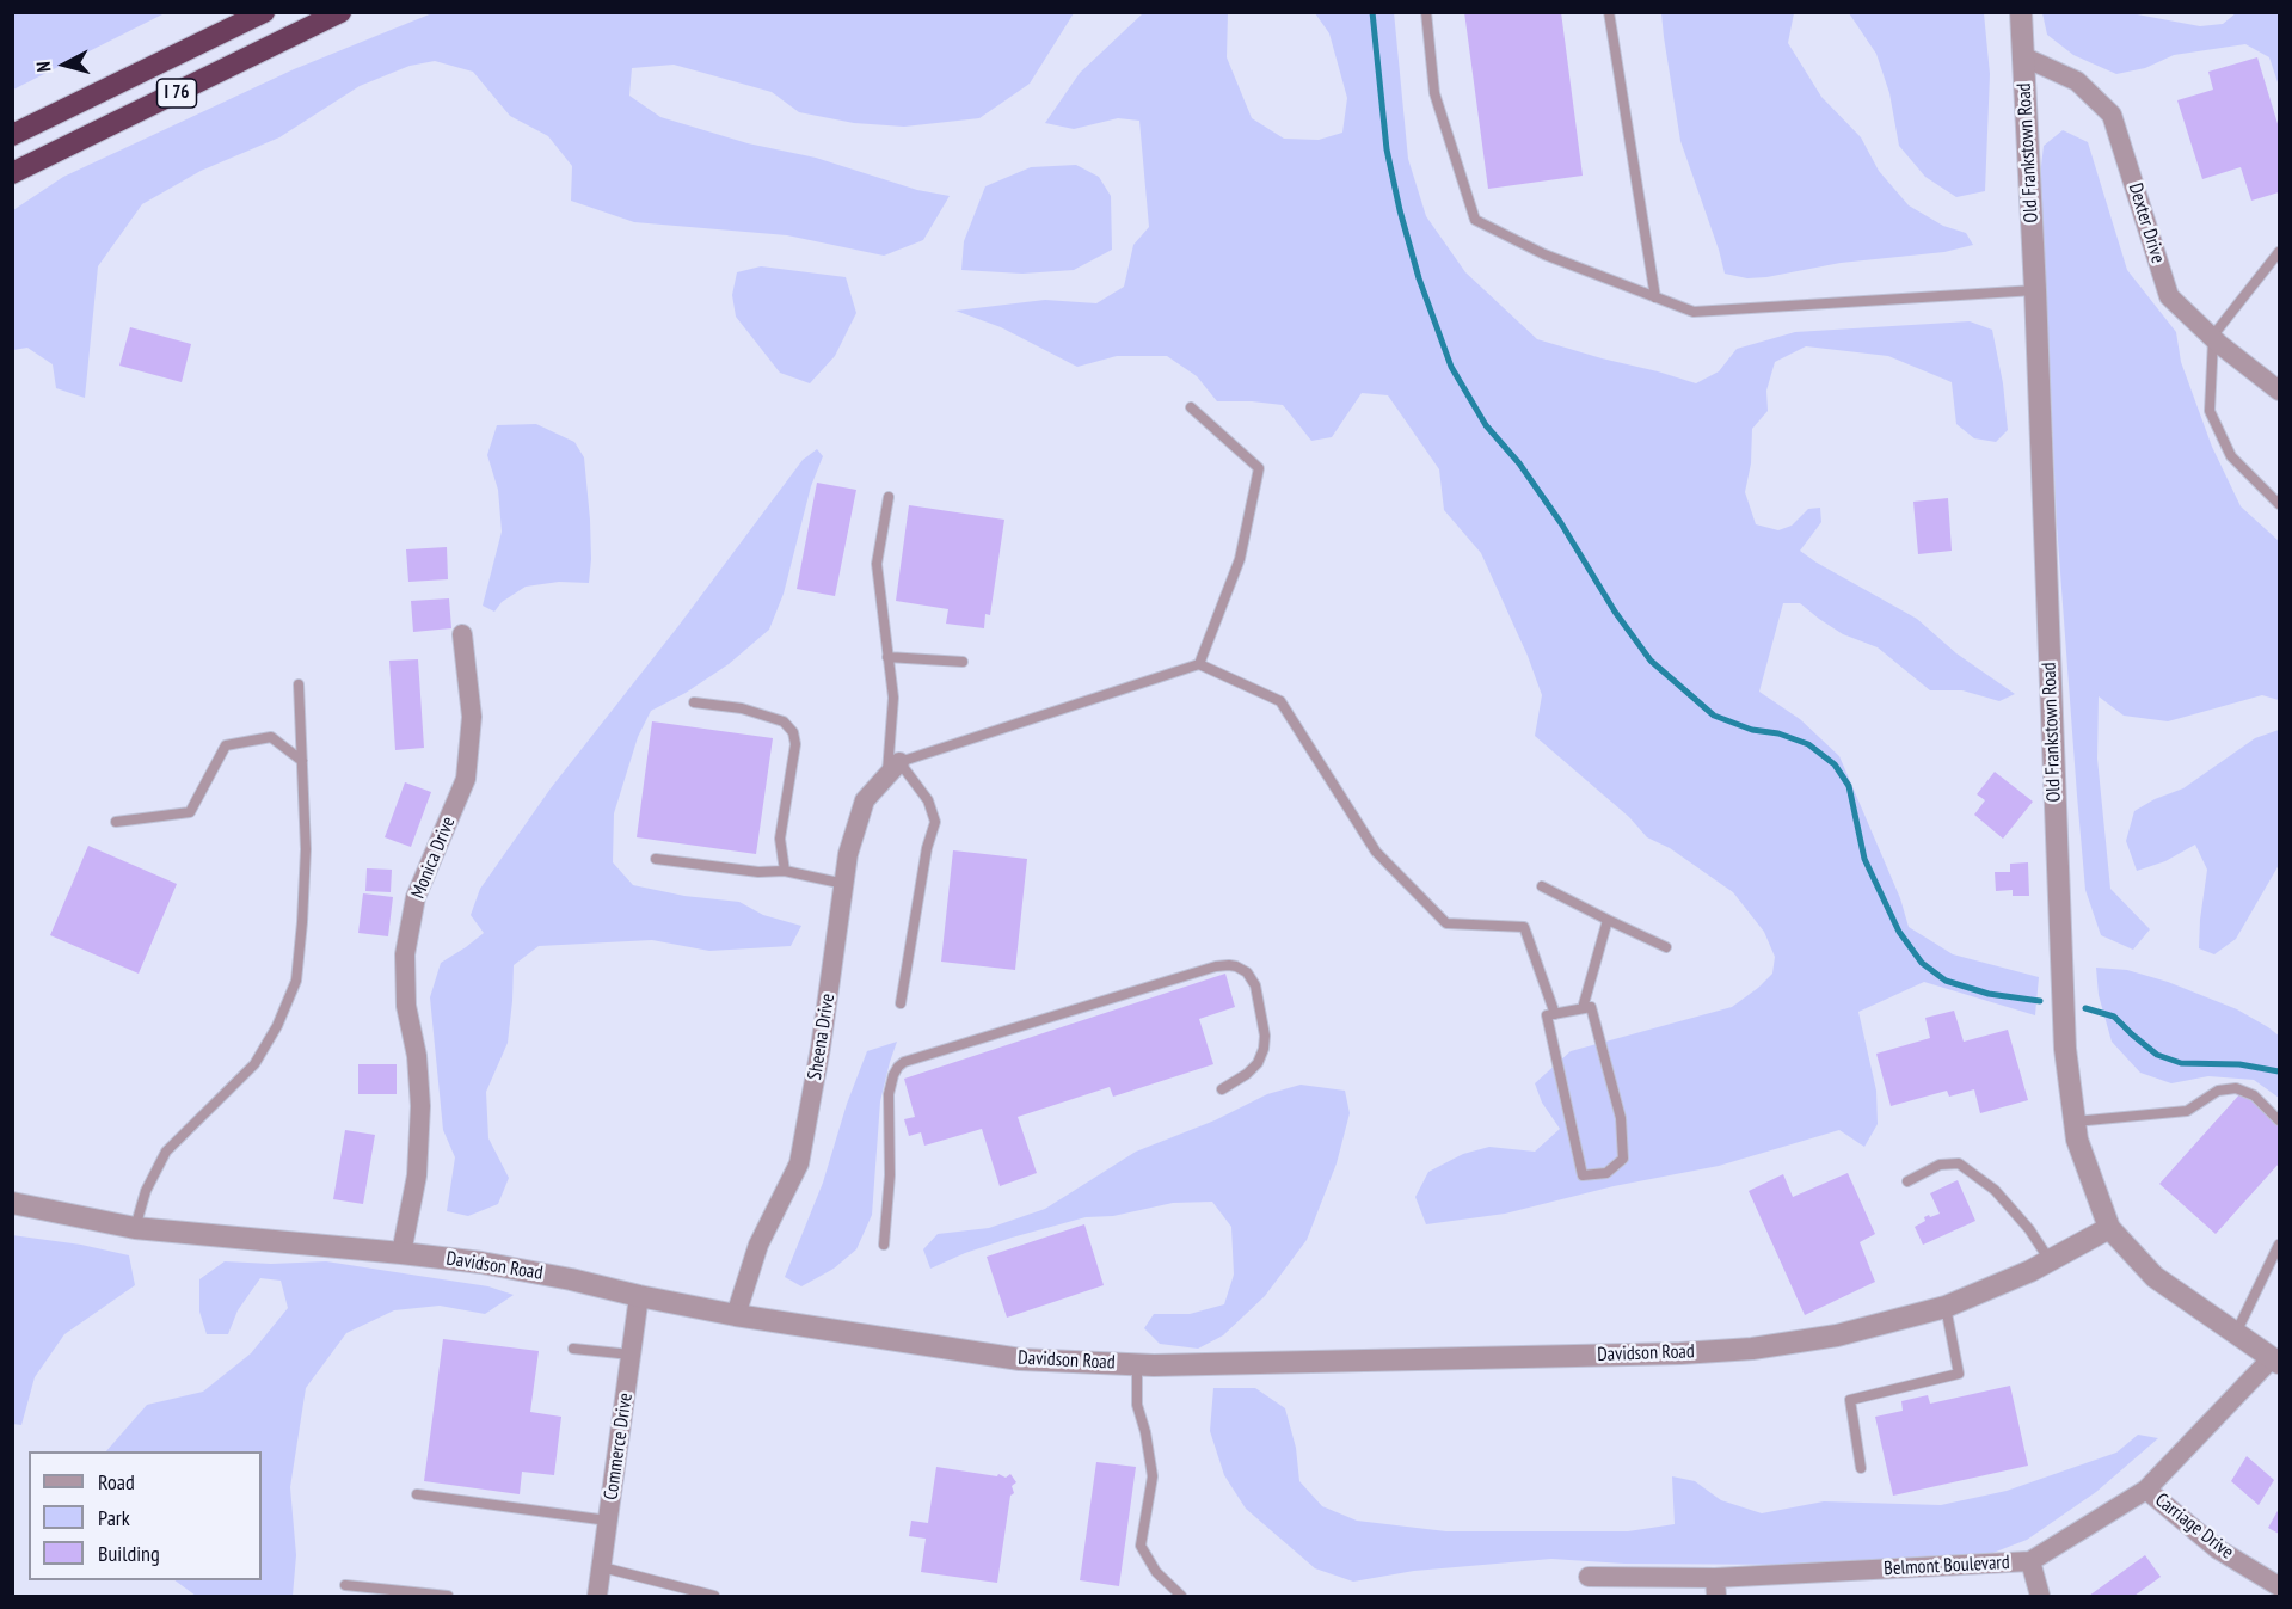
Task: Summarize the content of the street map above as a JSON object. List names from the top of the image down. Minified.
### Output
{"streets":{"highway":["I 76"],"street":["Old Frankstown Road","Dexter Drive","Monica Drive","Sheena Drive","Davidson Road","Commerce Drive","Carriage Drive","Belmont Boulevard"]},"crossings":[["Old Frankstown Road","Dexter Drive"],["Old Frankstown Road","Davidson Road"],["Old Frankstown Road","Belmont Boulevard"],["Monica Drive","Davidson Road"],["Sheena Drive","Davidson Road"],["Davidson Road","Commerce Drive"],["Carriage Drive","Belmont Boulevard"]],"legend":["Road","Park","Building"],"north":"left"}
